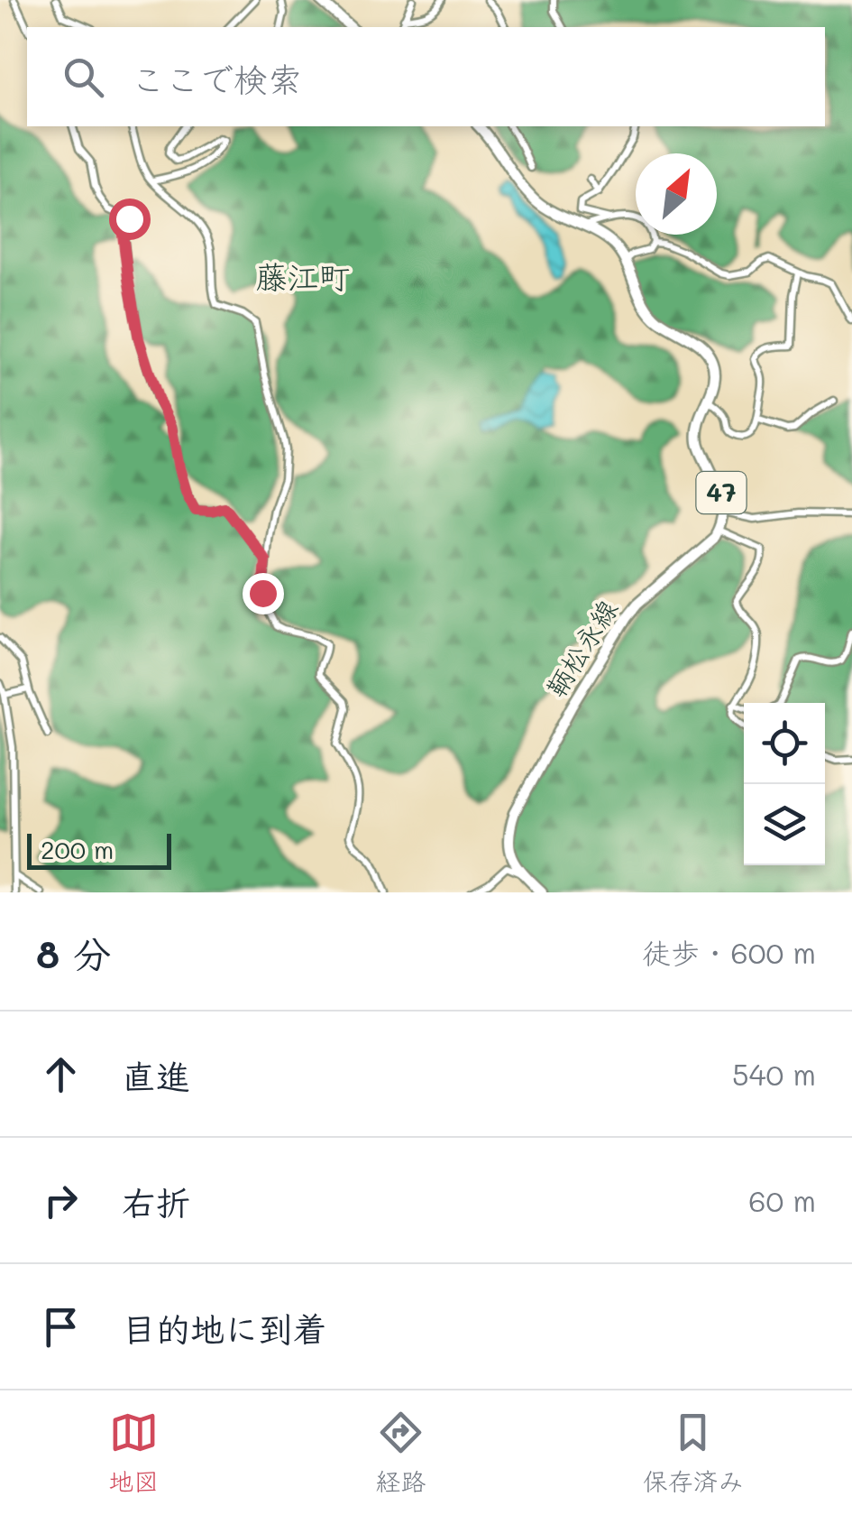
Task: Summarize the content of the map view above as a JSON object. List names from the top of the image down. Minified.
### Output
{"streets":{"main road":["47","鞆松永線"]},"crossings":[["47","鞆松永線"]],"districts":["藤江町"],"scale_bar":"200 m","north":"top right","page":{"search":"ここで検索","scale":"200 m","heading":["8 分","徒歩 · 600 m"],"list":[["直進","540 m"],["右折","60 m"],"目的地に到着"],"nav":["地図","経路","保存済み"]}}
